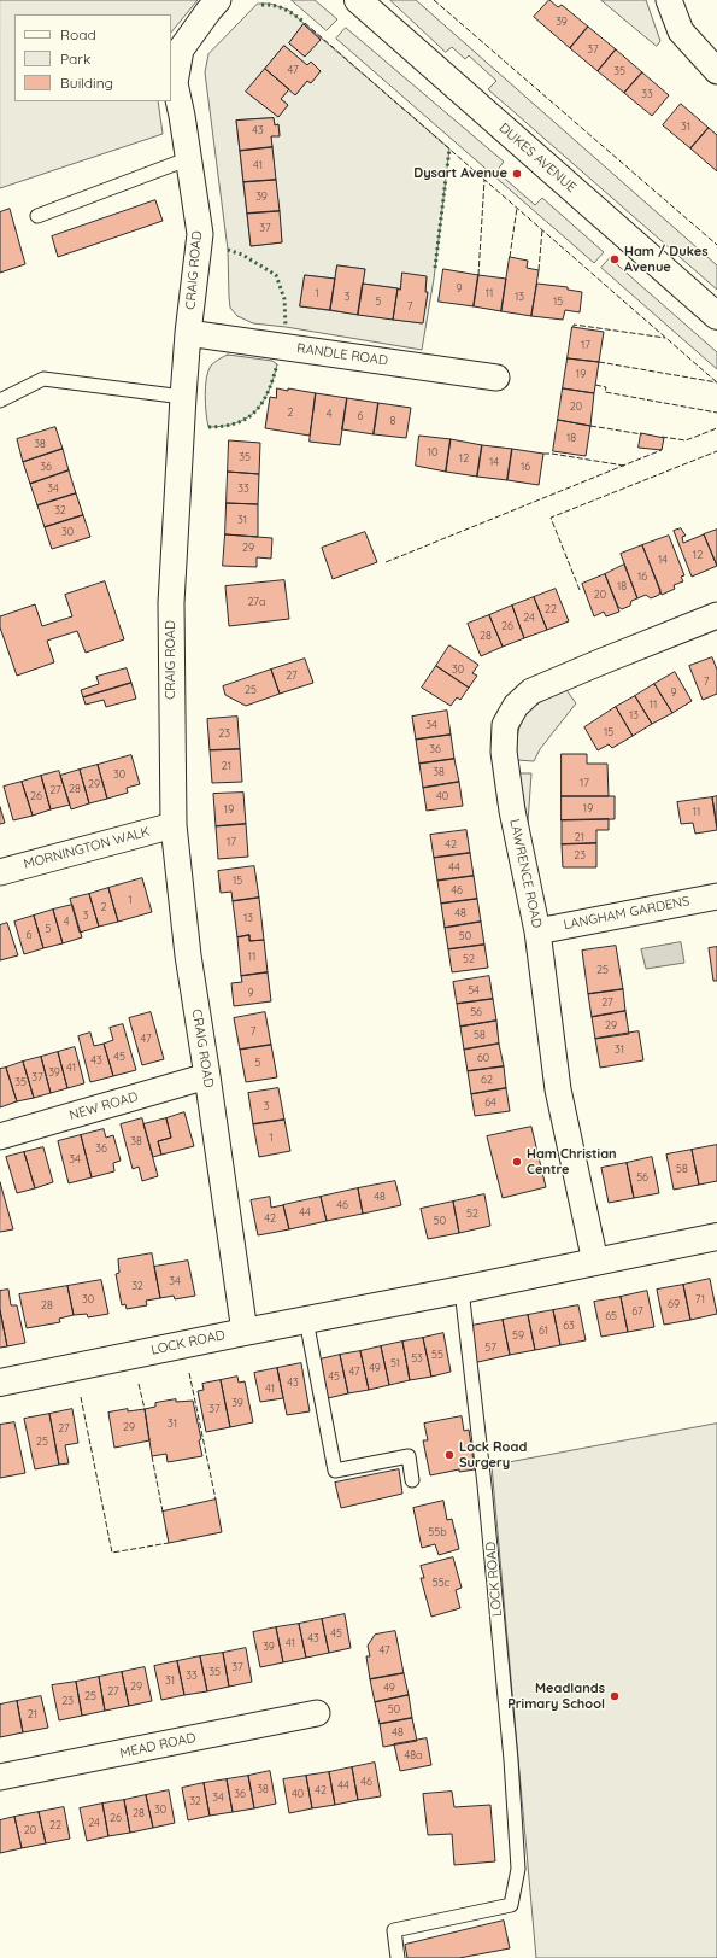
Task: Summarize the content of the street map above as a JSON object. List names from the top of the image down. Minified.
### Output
{"streets":{"street":["DUKES AVENUE","CRAIG ROAD","RANDLE ROAD","MORNINGTON WALK","LAWRENCE ROAD","LANGHAM GARDENS","NEW ROAD","LOCK ROAD","MEAD ROAD"]},"crossings":[["CRAIG ROAD","RANDLE ROAD"],["CRAIG ROAD","MORNINGTON WALK"],["CRAIG ROAD","NEW ROAD"],["CRAIG ROAD","LOCK ROAD"],["LAWRENCE ROAD","LANGHAM GARDENS"],["LAWRENCE ROAD","LOCK ROAD"]],"places":["Dysart Avenue","Ham / Dukes Avenue","Ham Christian Centre","Lock Road Surgery","Meadlands Primary School"],"house_numbers":["39","37","47","35","33","31","43","41","39","37","9","1","11","3","13","5","15","7","17","19","20","2","4","6","8","18","38","10","35","12","14","36","16","34","33","32","31","30","29","12","14","16","18","20","27a","22","24","26","28","30","27","7","25","9","11","13","34","15","23","36","21","38","30","17","29","28","27","26","40","19","19","11","21","17","42","23","44","15","46","1","2","48","3","13","4","5","6","50","11","52","25","54","9","27","56","29","7","58","47","31","45","60","43","5","41","39","37","62","35","64","3","1","38","36","34","58","56","48","46","44","52","42","50","34","32","30","71","69","28","67","65","63","61","59","57","55","53","51","49","47","45","43","41","39","37","31","29","27","25","55b","55c","45","43","41","39","47","37","35","33","31","29","49","27","25","23","50","21","48","48a","46","44","38","42","36","40","34","32","30","28","26","24","22","20"],"legend":["Road","Park","Building"]}
